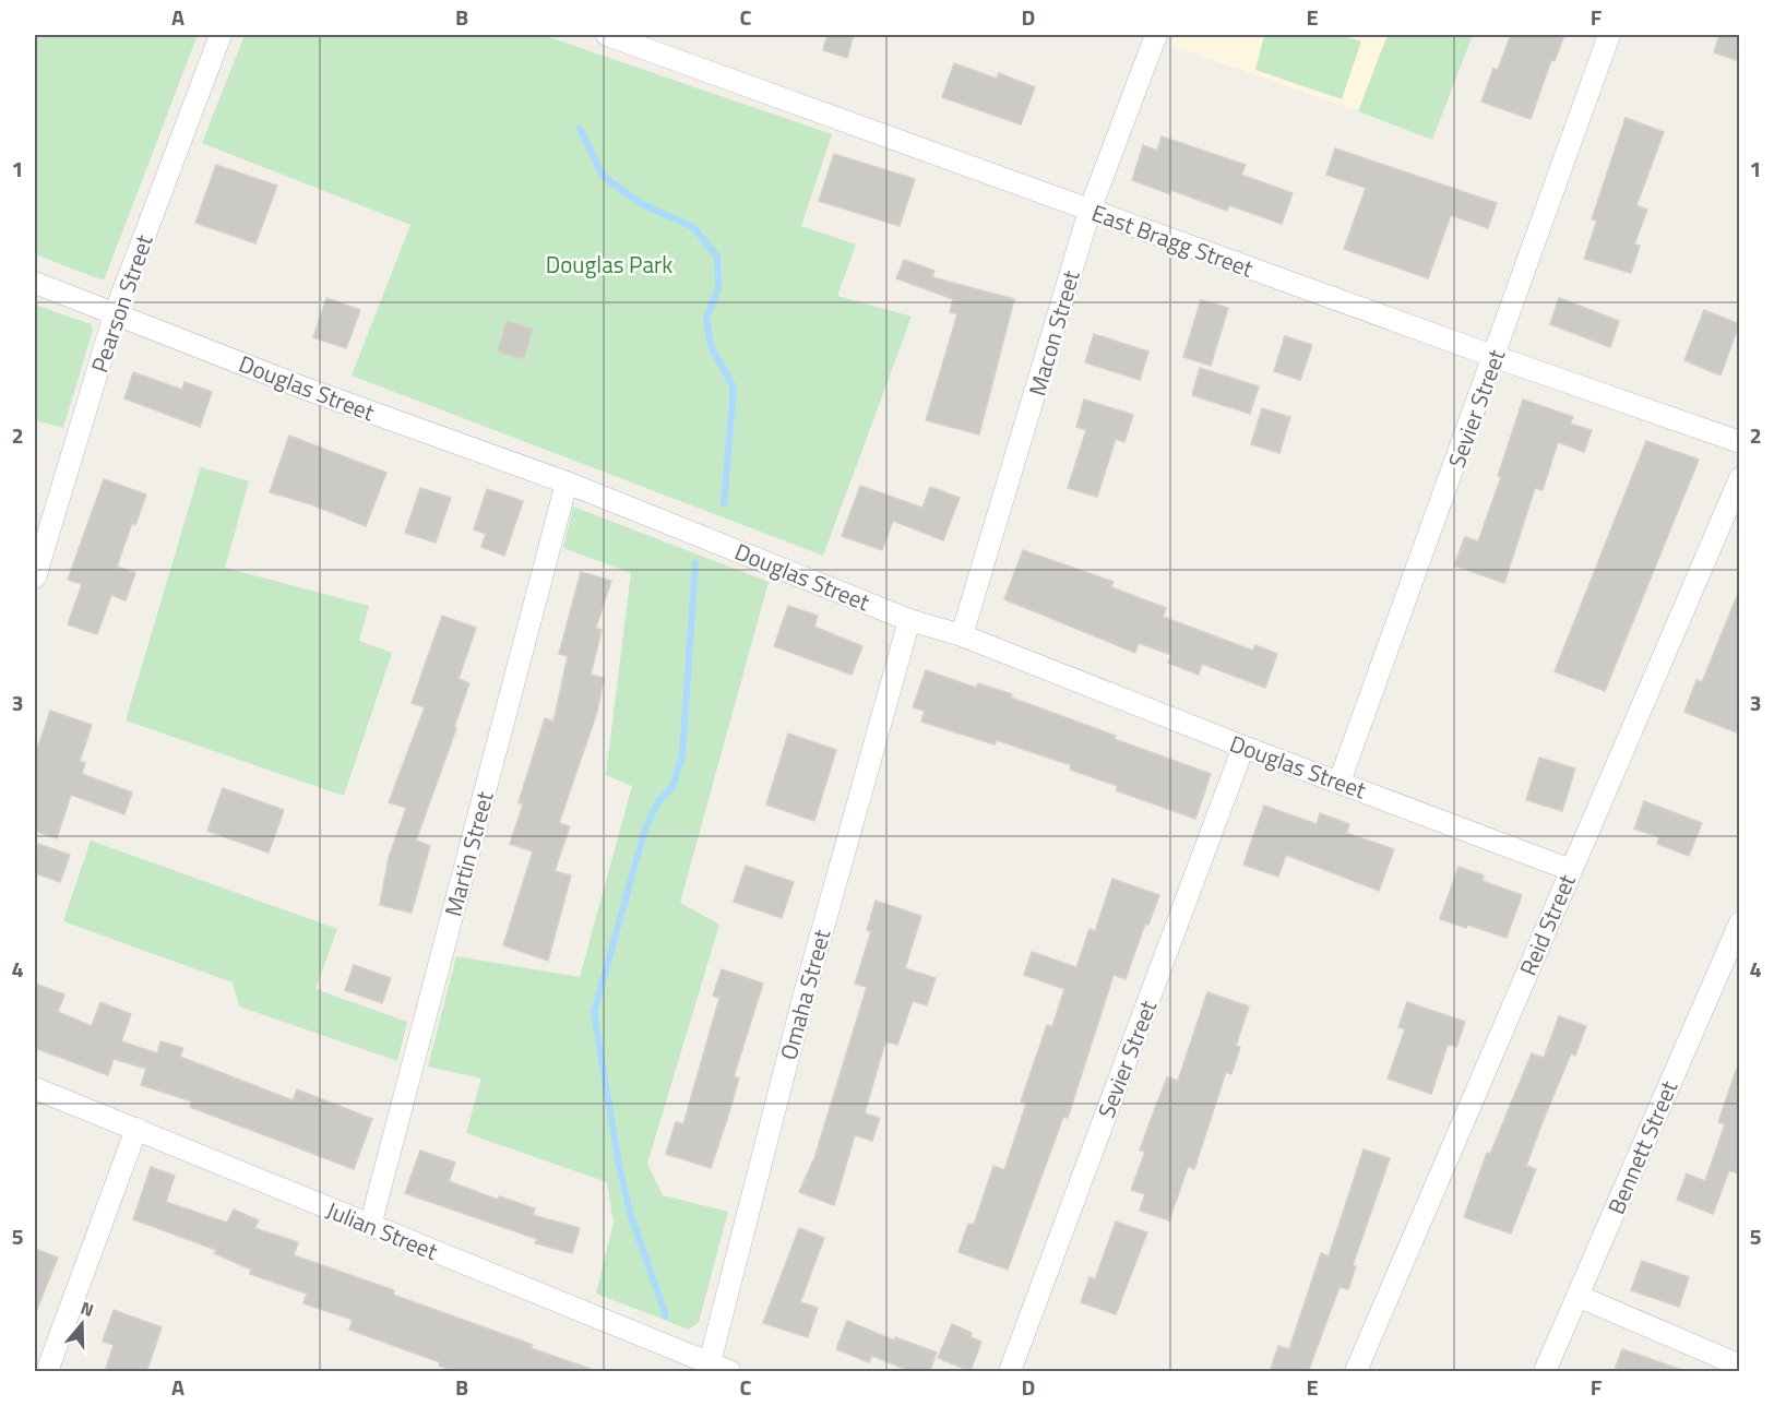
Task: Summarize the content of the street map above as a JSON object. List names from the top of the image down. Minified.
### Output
{"streets":{"street":["East Bragg Street","Pearson Street","Macon Street","Douglas Street","Sevier Street","Martin Street","Reid Street","Omaha Street","Bennett Street","Julian Street"]},"crossings":[["East Bragg Street","Macon Street"],["East Bragg Street","Sevier Street"],["Pearson Street","Douglas Street"],["Macon Street","Douglas Street"],["Douglas Street","Sevier Street"],["Douglas Street","Martin Street"],["Douglas Street","Reid Street"],["Douglas Street","Omaha Street"],["Martin Street","Julian Street"],["Omaha Street","Julian Street"]],"parks":["Douglas Park"],"north":"top","grid":{"columns":["A","B","C","D","E","F"],"rows":["1","2","3","4","5"]}}
